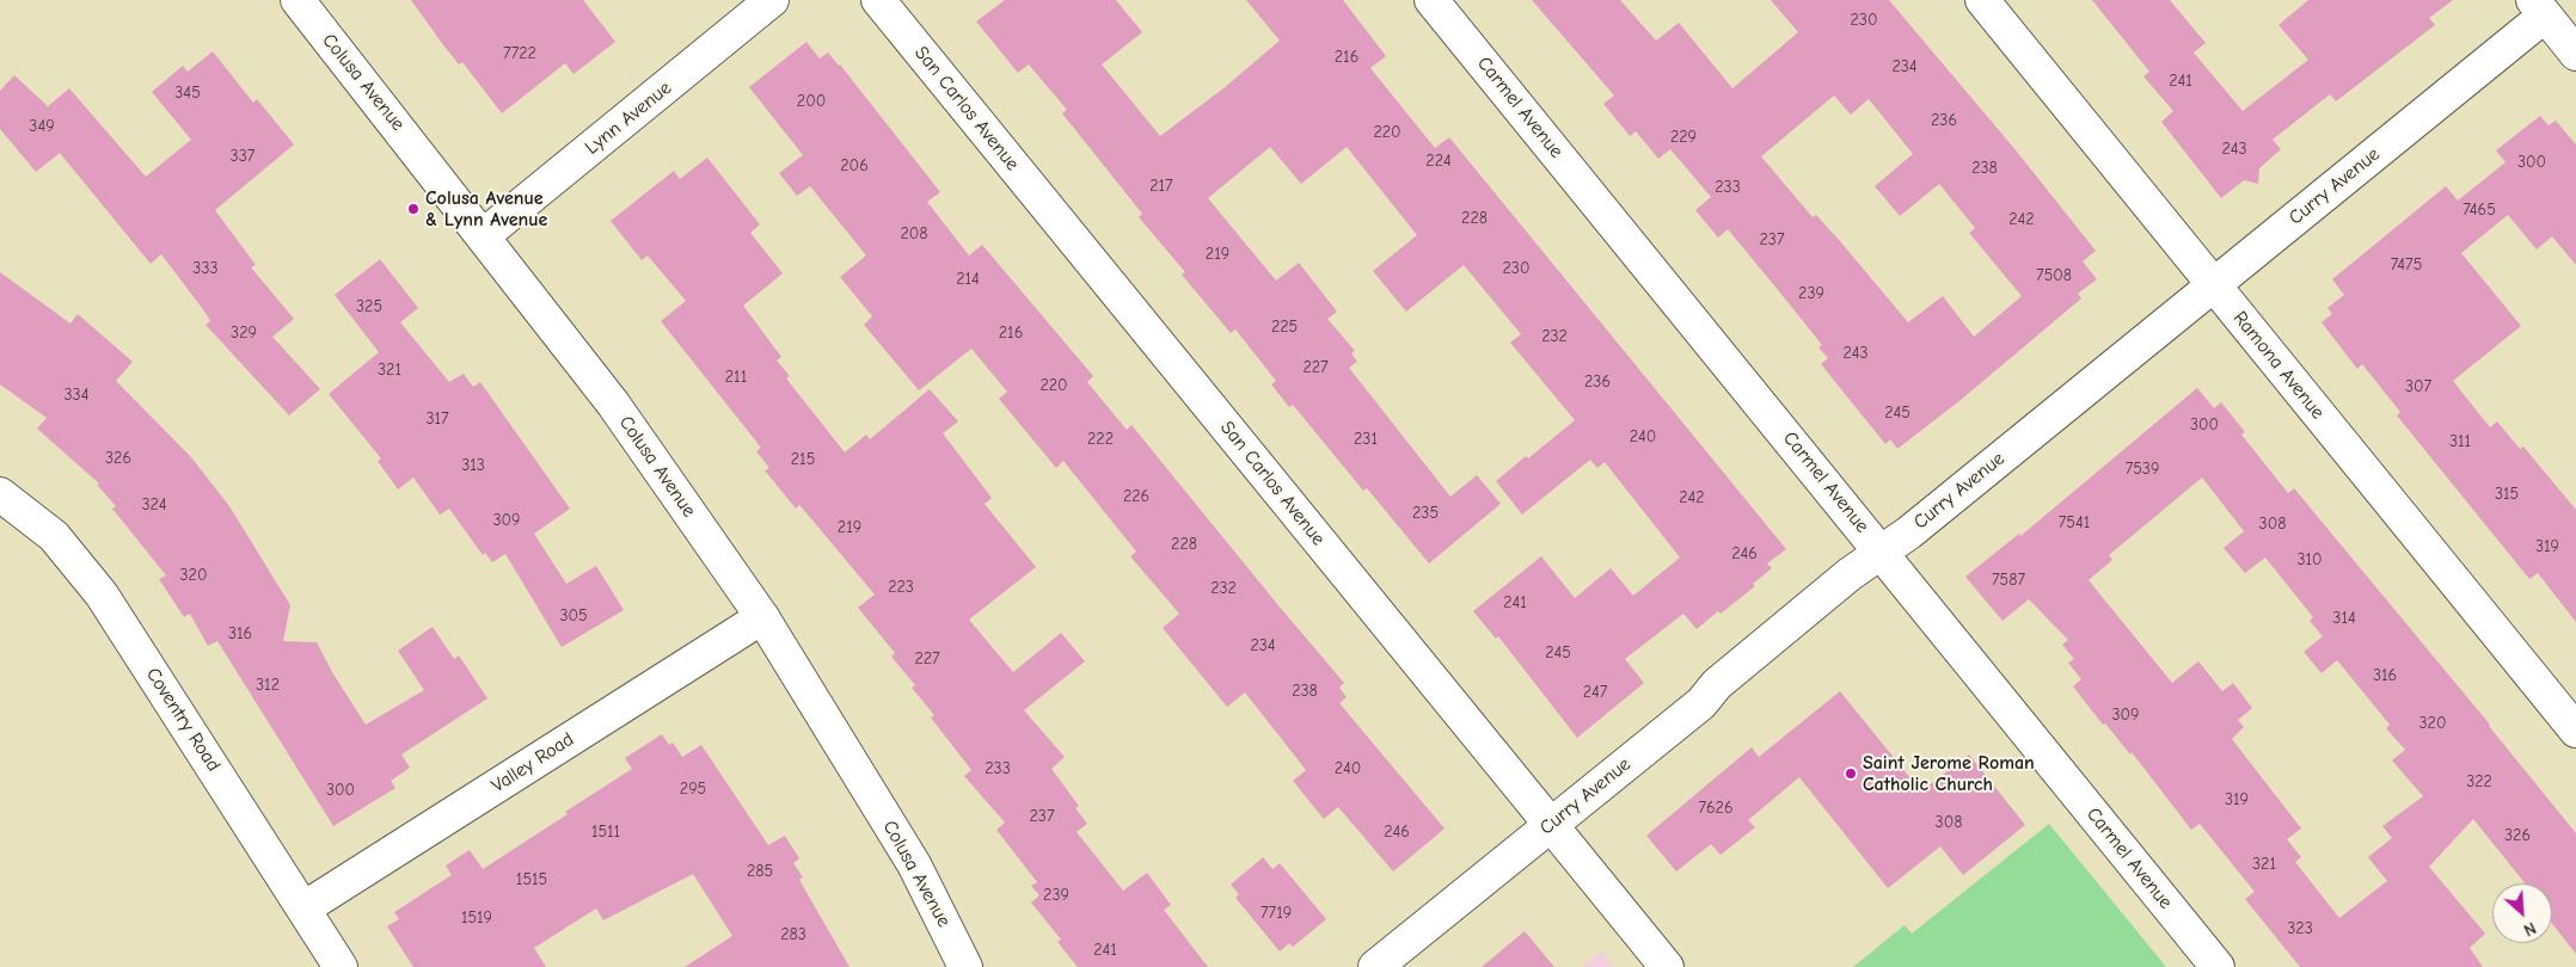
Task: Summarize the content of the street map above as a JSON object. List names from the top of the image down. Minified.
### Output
{"streets":{"street":["Colusa Avenue","Carmel Avenue","San Carlos Avenue","Lynn Avenue","Curry Avenue","Ramona Avenue","Coventry Road","Valley Road"]},"crossings":[["Colusa Avenue","Lynn Avenue"],["Colusa Avenue","Valley Road"],["Carmel Avenue","Curry Avenue"],["San Carlos Avenue","Curry Avenue"],["Curry Avenue","Ramona Avenue"],["Coventry Road","Valley Road"]],"places":["Colusa Avenue & Lynn Avenue","Saint Jerome Roman Catholic Church"],"house_numbers":["230","7722","216","234","241","345","200","236","349","220","229","243","337","224","300","206","238","217","233","7465","228","242","208","237","219","7475","333","230","7508","214","239","325","225","329","216","232","243","227","321","211","236","220","307","334","245","317","300","240","222","231","311","326","215","313","7539","315","226","242","324","235","309","7541","308","219","228","319","246","310","320","7587","223","232","241","305","314","316","234","245","227","316","312","238","247","309","320","233","240","322","295","300","319","7626","237","308","1511","246","326","321","285","1515","239","7719","1519","323","283","241"],"north":"bottom right"}
